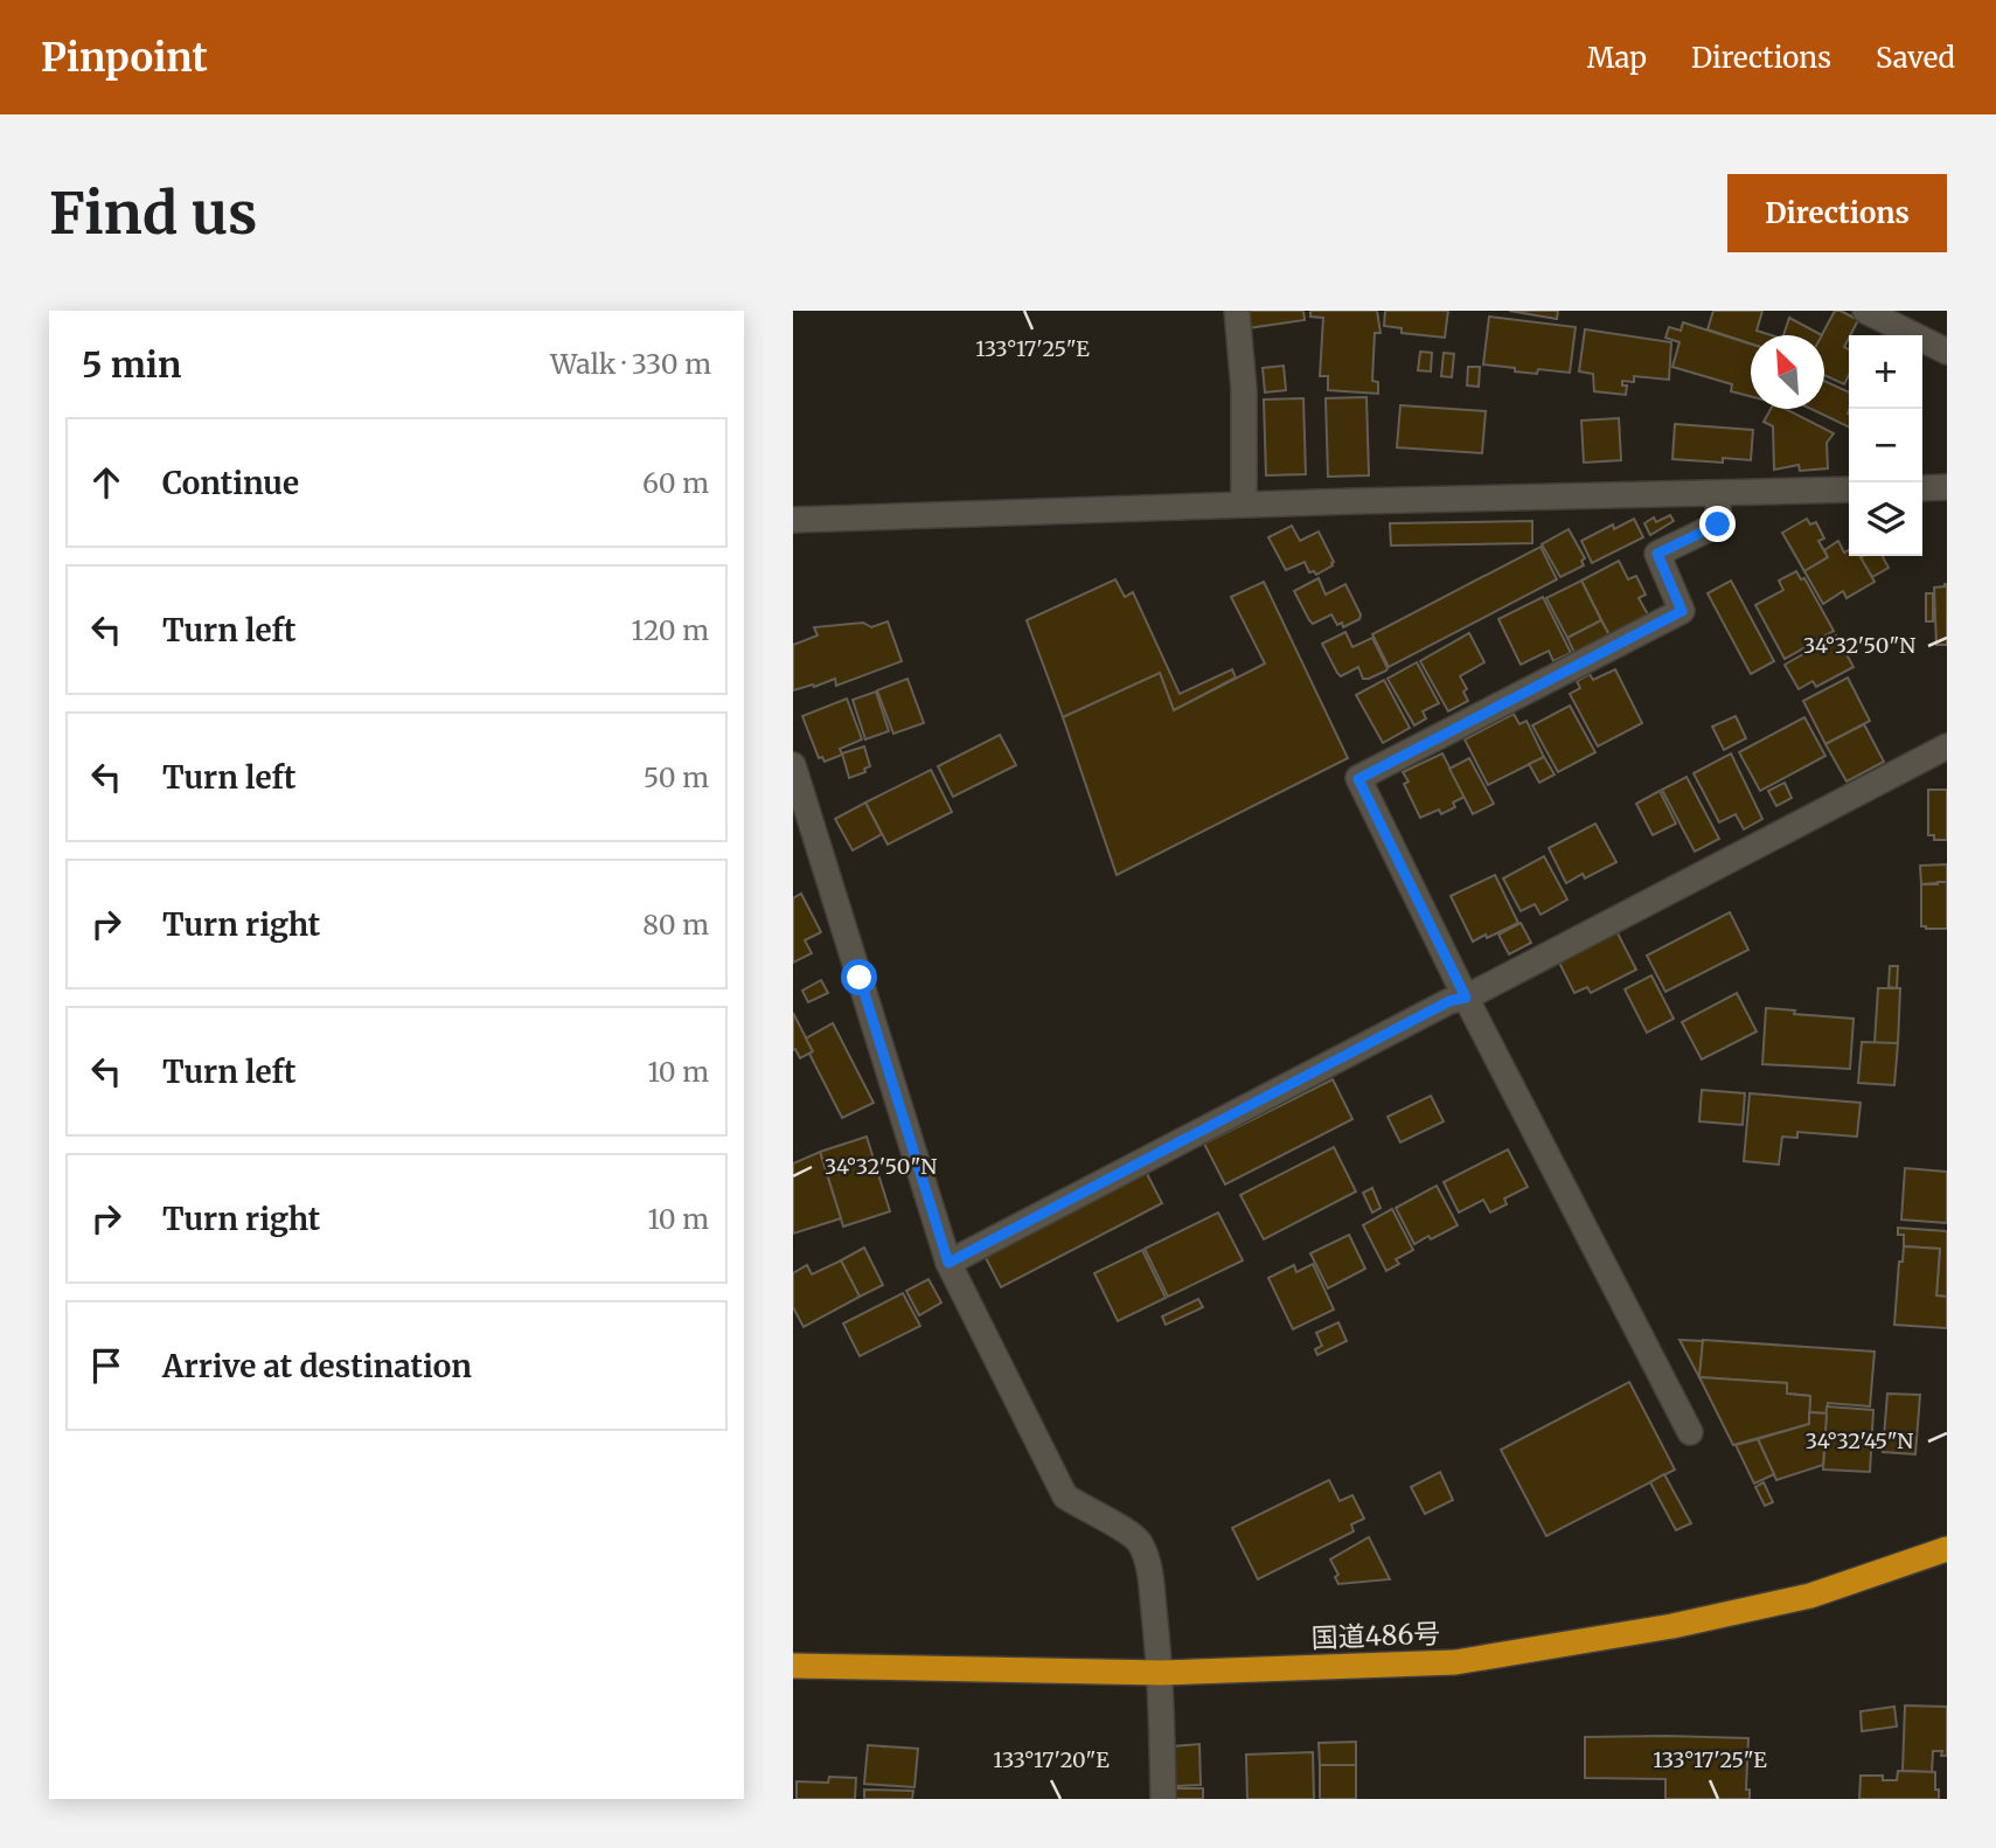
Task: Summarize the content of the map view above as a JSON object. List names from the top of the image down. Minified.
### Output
{"streets":{"highway":["国道486号"]},"north":"top left","page":{"header":"Pinpoint","nav":["Map","Directions","Saved"],"buttons":"Directions","title":"Find us","heading":["5 min","Walk · 330 m"],"map_buttons":["+","−"],"list":[["Continue","60 m"],["Turn left","120 m"],["Turn left","50 m"],["Turn right","80 m"],["Turn left","10 m"],["Turn right","10 m"],"Arrive at destination"]},"coordinates":["133°17'25\"E","34°32'50\"N","34°32'45\"N","133°17'20\"E"]}
